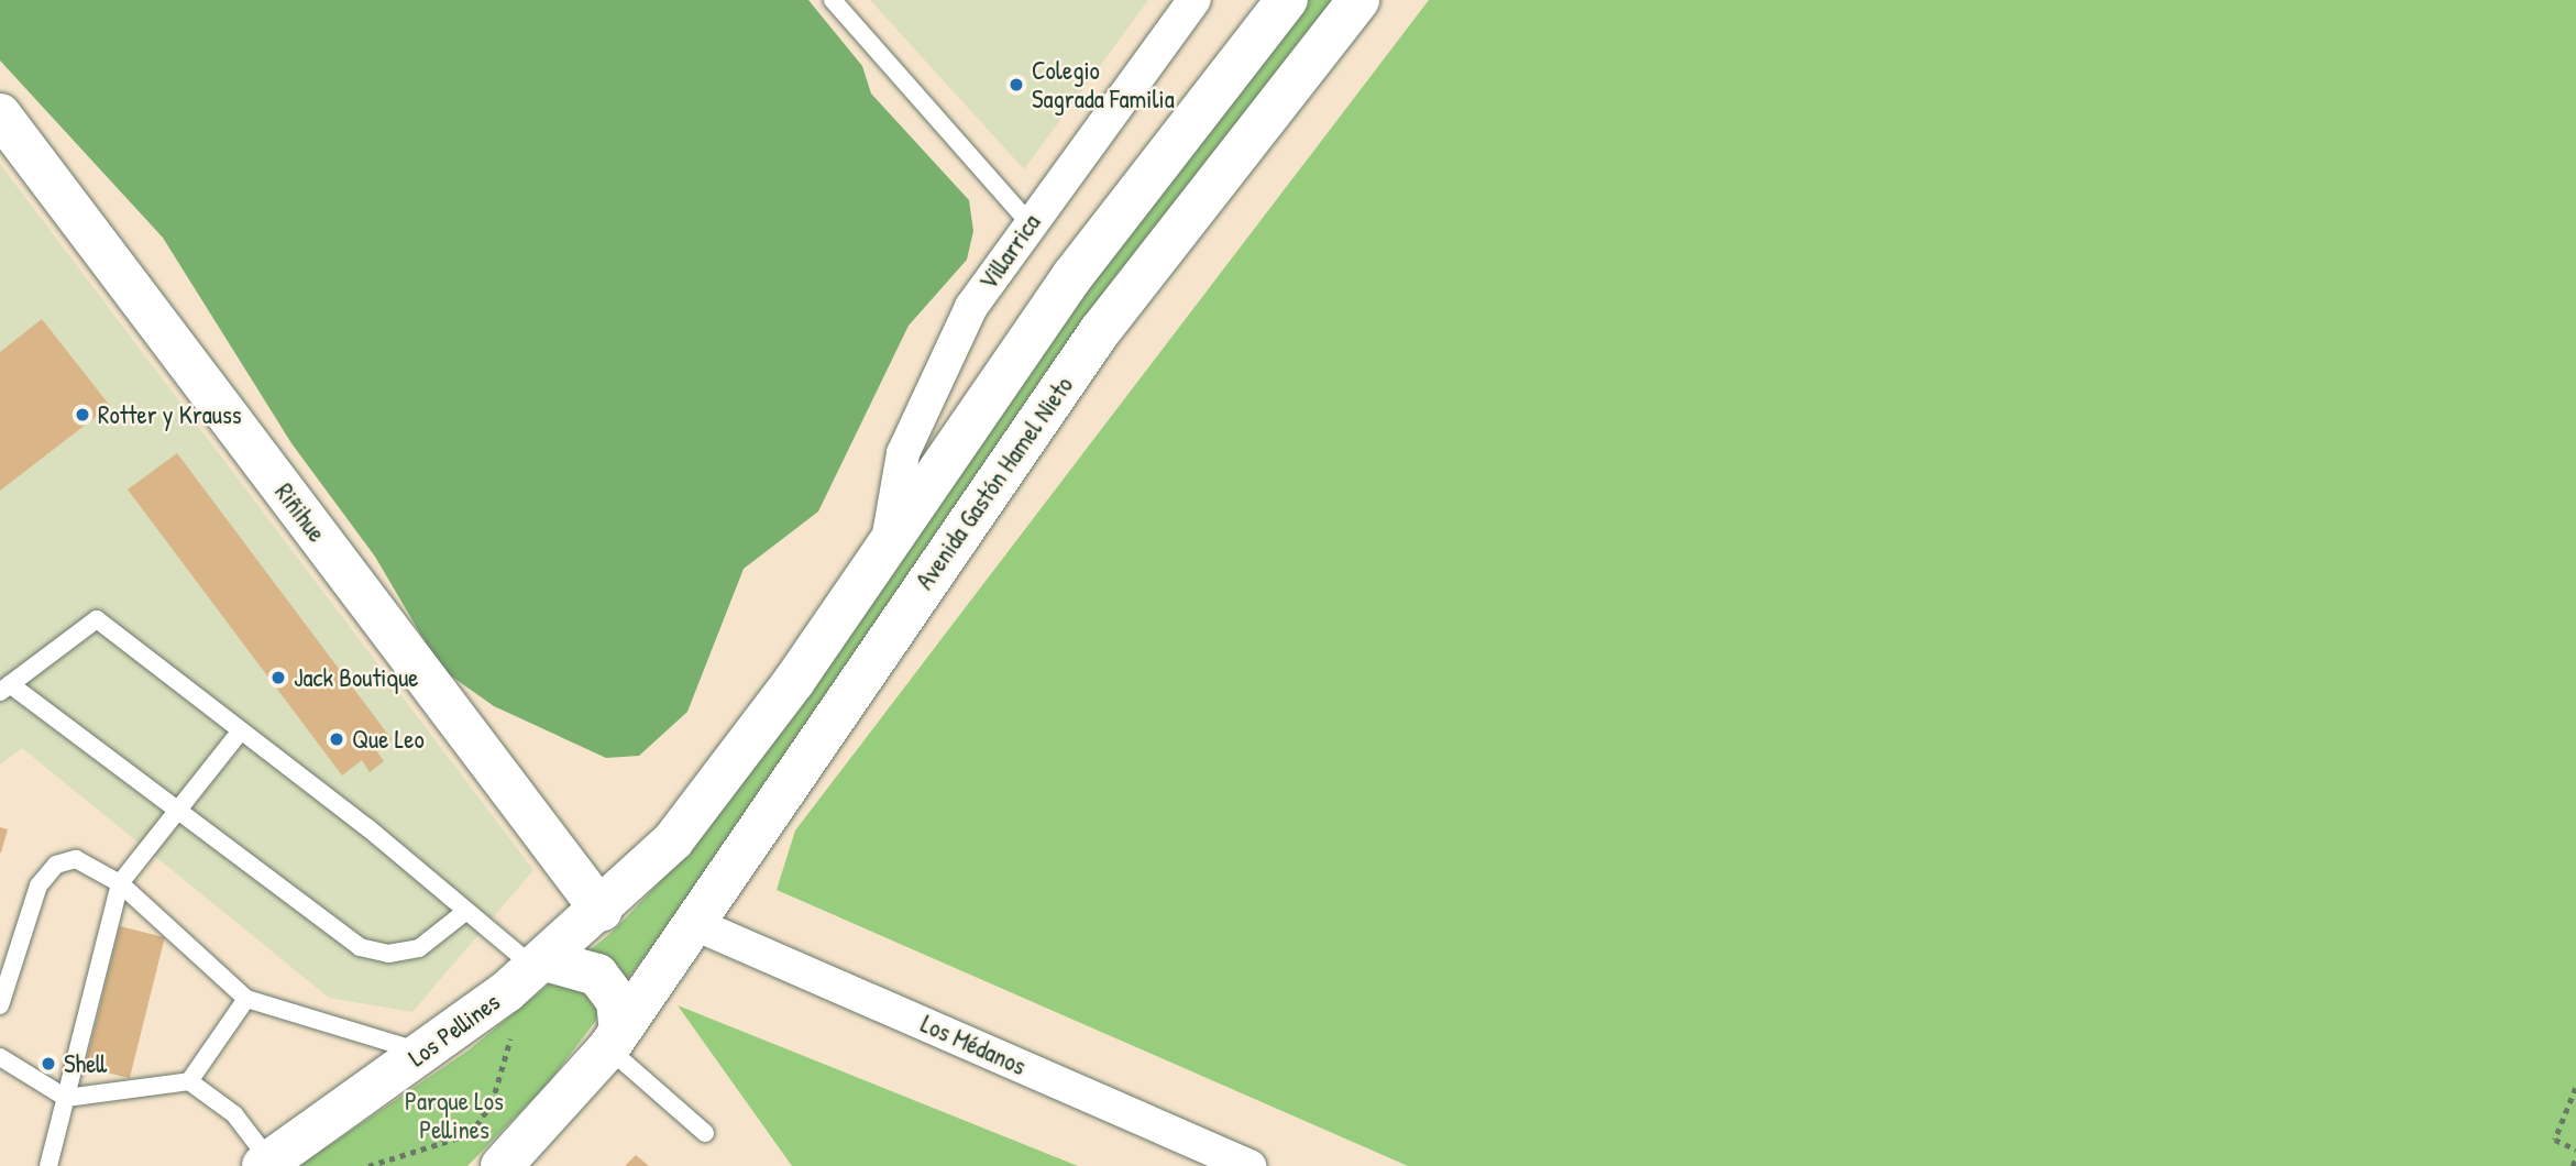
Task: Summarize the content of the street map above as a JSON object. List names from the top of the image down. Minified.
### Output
{"streets":{"main road":["Avenida Gastón Hamel Nieto","Riñihue","Los Pellines"],"street":["Villarrica","Los Médanos"]},"crossings":[["Avenida Gastón Hamel Nieto","Los Médanos"],["Riñihue","Los Pellines"]],"parks":["Parque Los Pellines"],"places":["Colegio Sagrada Familia","Rotter y Krauss","Jack Boutique","Que Leo","Shell"]}
